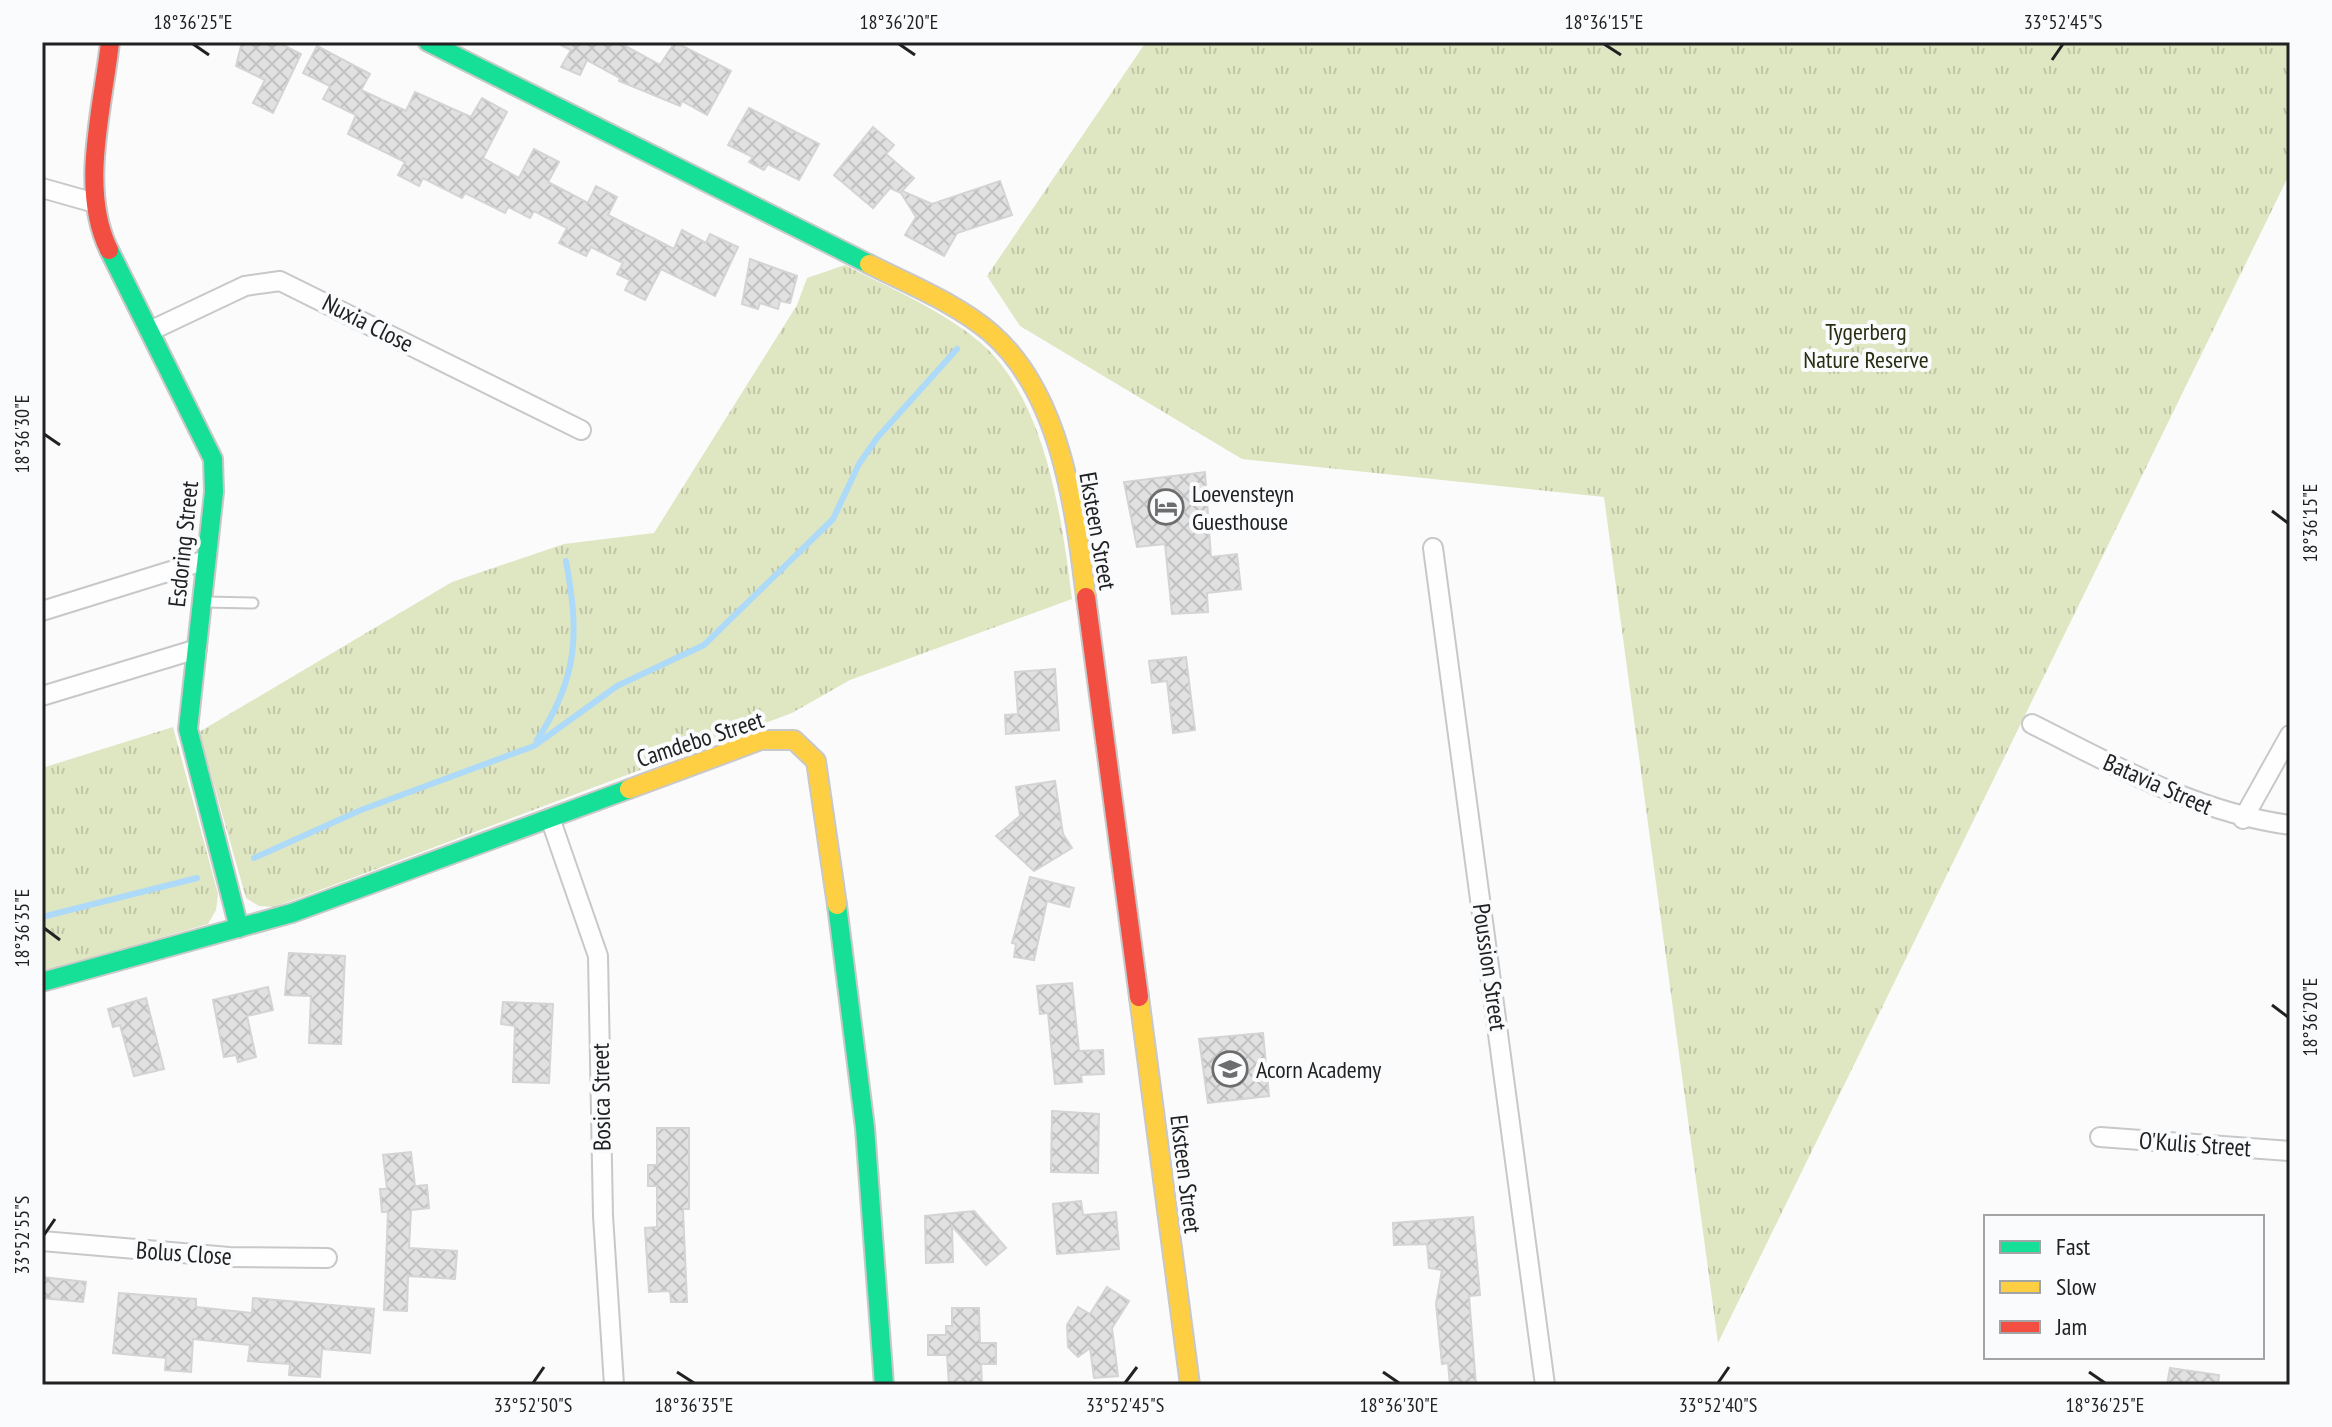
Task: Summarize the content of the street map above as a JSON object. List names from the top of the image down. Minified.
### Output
{"streets":{"street":["Nuxia Close","Eksteen Street","Esdoring Street","Camdebo Street","Batavia Street","Poussion Street","Bosica Street","O'Kulis Street","Bolus Close"]},"crossings":[["Nuxia Close","Esdoring Street"],["Esdoring Street","Camdebo Street"],["Camdebo Street","Bosica Street"]],"parks":["Tygerberg Nature Reserve"],"places":{"hotel":["Loevensteyn Guesthouse"],"school or university":["Acorn Academy"]},"legend":["Fast","Slow","Jam"],"coordinates":["18°36'25\"E","18°36'20\"E","18°36'15\"E","33°52'45\"S","18°36'30\"E","18°36'35\"E","33°52'55\"S","33°52'50\"S","33°52'40\"S"]}
